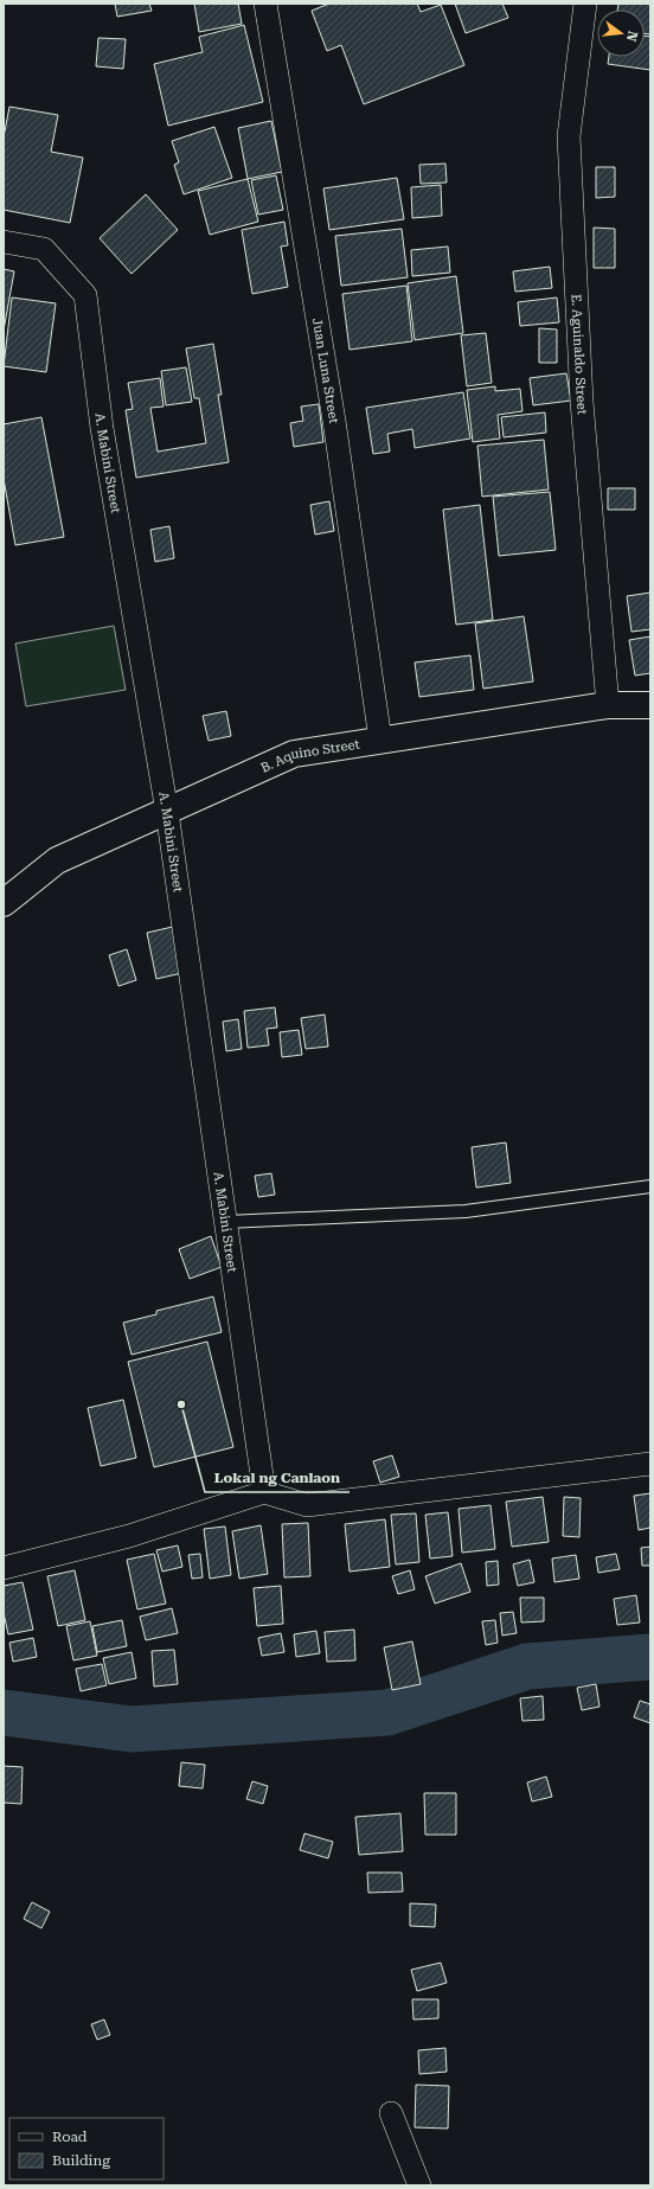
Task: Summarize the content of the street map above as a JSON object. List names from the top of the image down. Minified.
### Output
{"streets":{"street":["E. Aguinaldo Street","Juan Luna Street","A. Mabini Street","B. Aquino Street"]},"crossings":[["E. Aguinaldo Street","B. Aquino Street"],["Juan Luna Street","B. Aquino Street"],["A. Mabini Street","B. Aquino Street"]],"places":["Lokal ng Canlaon"],"legend":["Road","Building"],"north":"right"}
